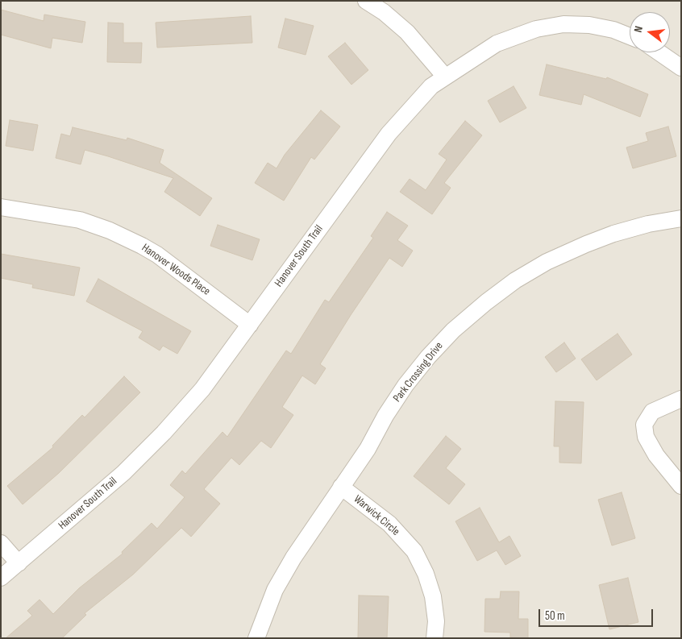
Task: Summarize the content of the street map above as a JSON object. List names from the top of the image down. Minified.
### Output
{"streets":{"street":["Hanover South Trail","Hanover Woods Place","Park Crossing Drive","Warwick Circle"]},"crossings":[["Hanover South Trail","Hanover Woods Place"],["Park Crossing Drive","Warwick Circle"]],"scale_bar":"50 m","north":"left"}
